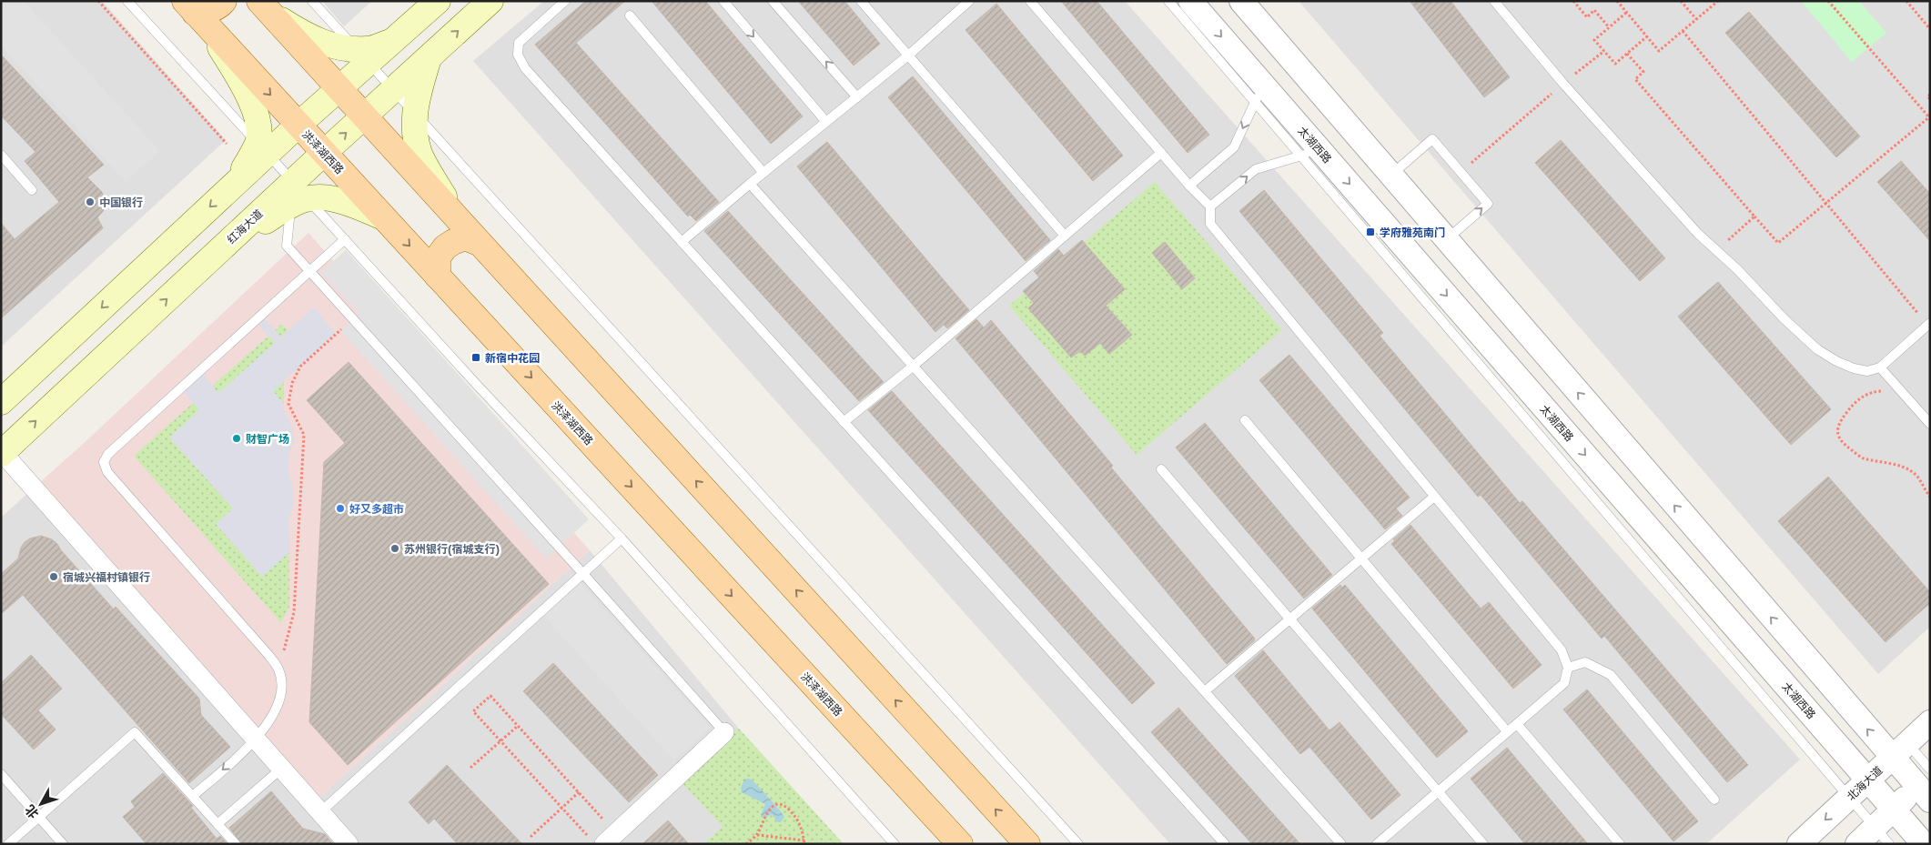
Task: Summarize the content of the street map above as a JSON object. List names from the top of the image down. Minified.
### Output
{"streets":{"main road":["洪泽湖西路","红海大道"],"street":["太湖西路","北海大道"]},"crossings":[["太湖西路","北海大道"],["洪泽湖西路","红海大道"]],"places":{"other":["中国银行","财智广场","好又多超市","苏州银行(宿城支行)","宿城兴福村镇银行"],"transit":["学府雅苑南门","新宿中花园"]},"north":"bottom left"}
